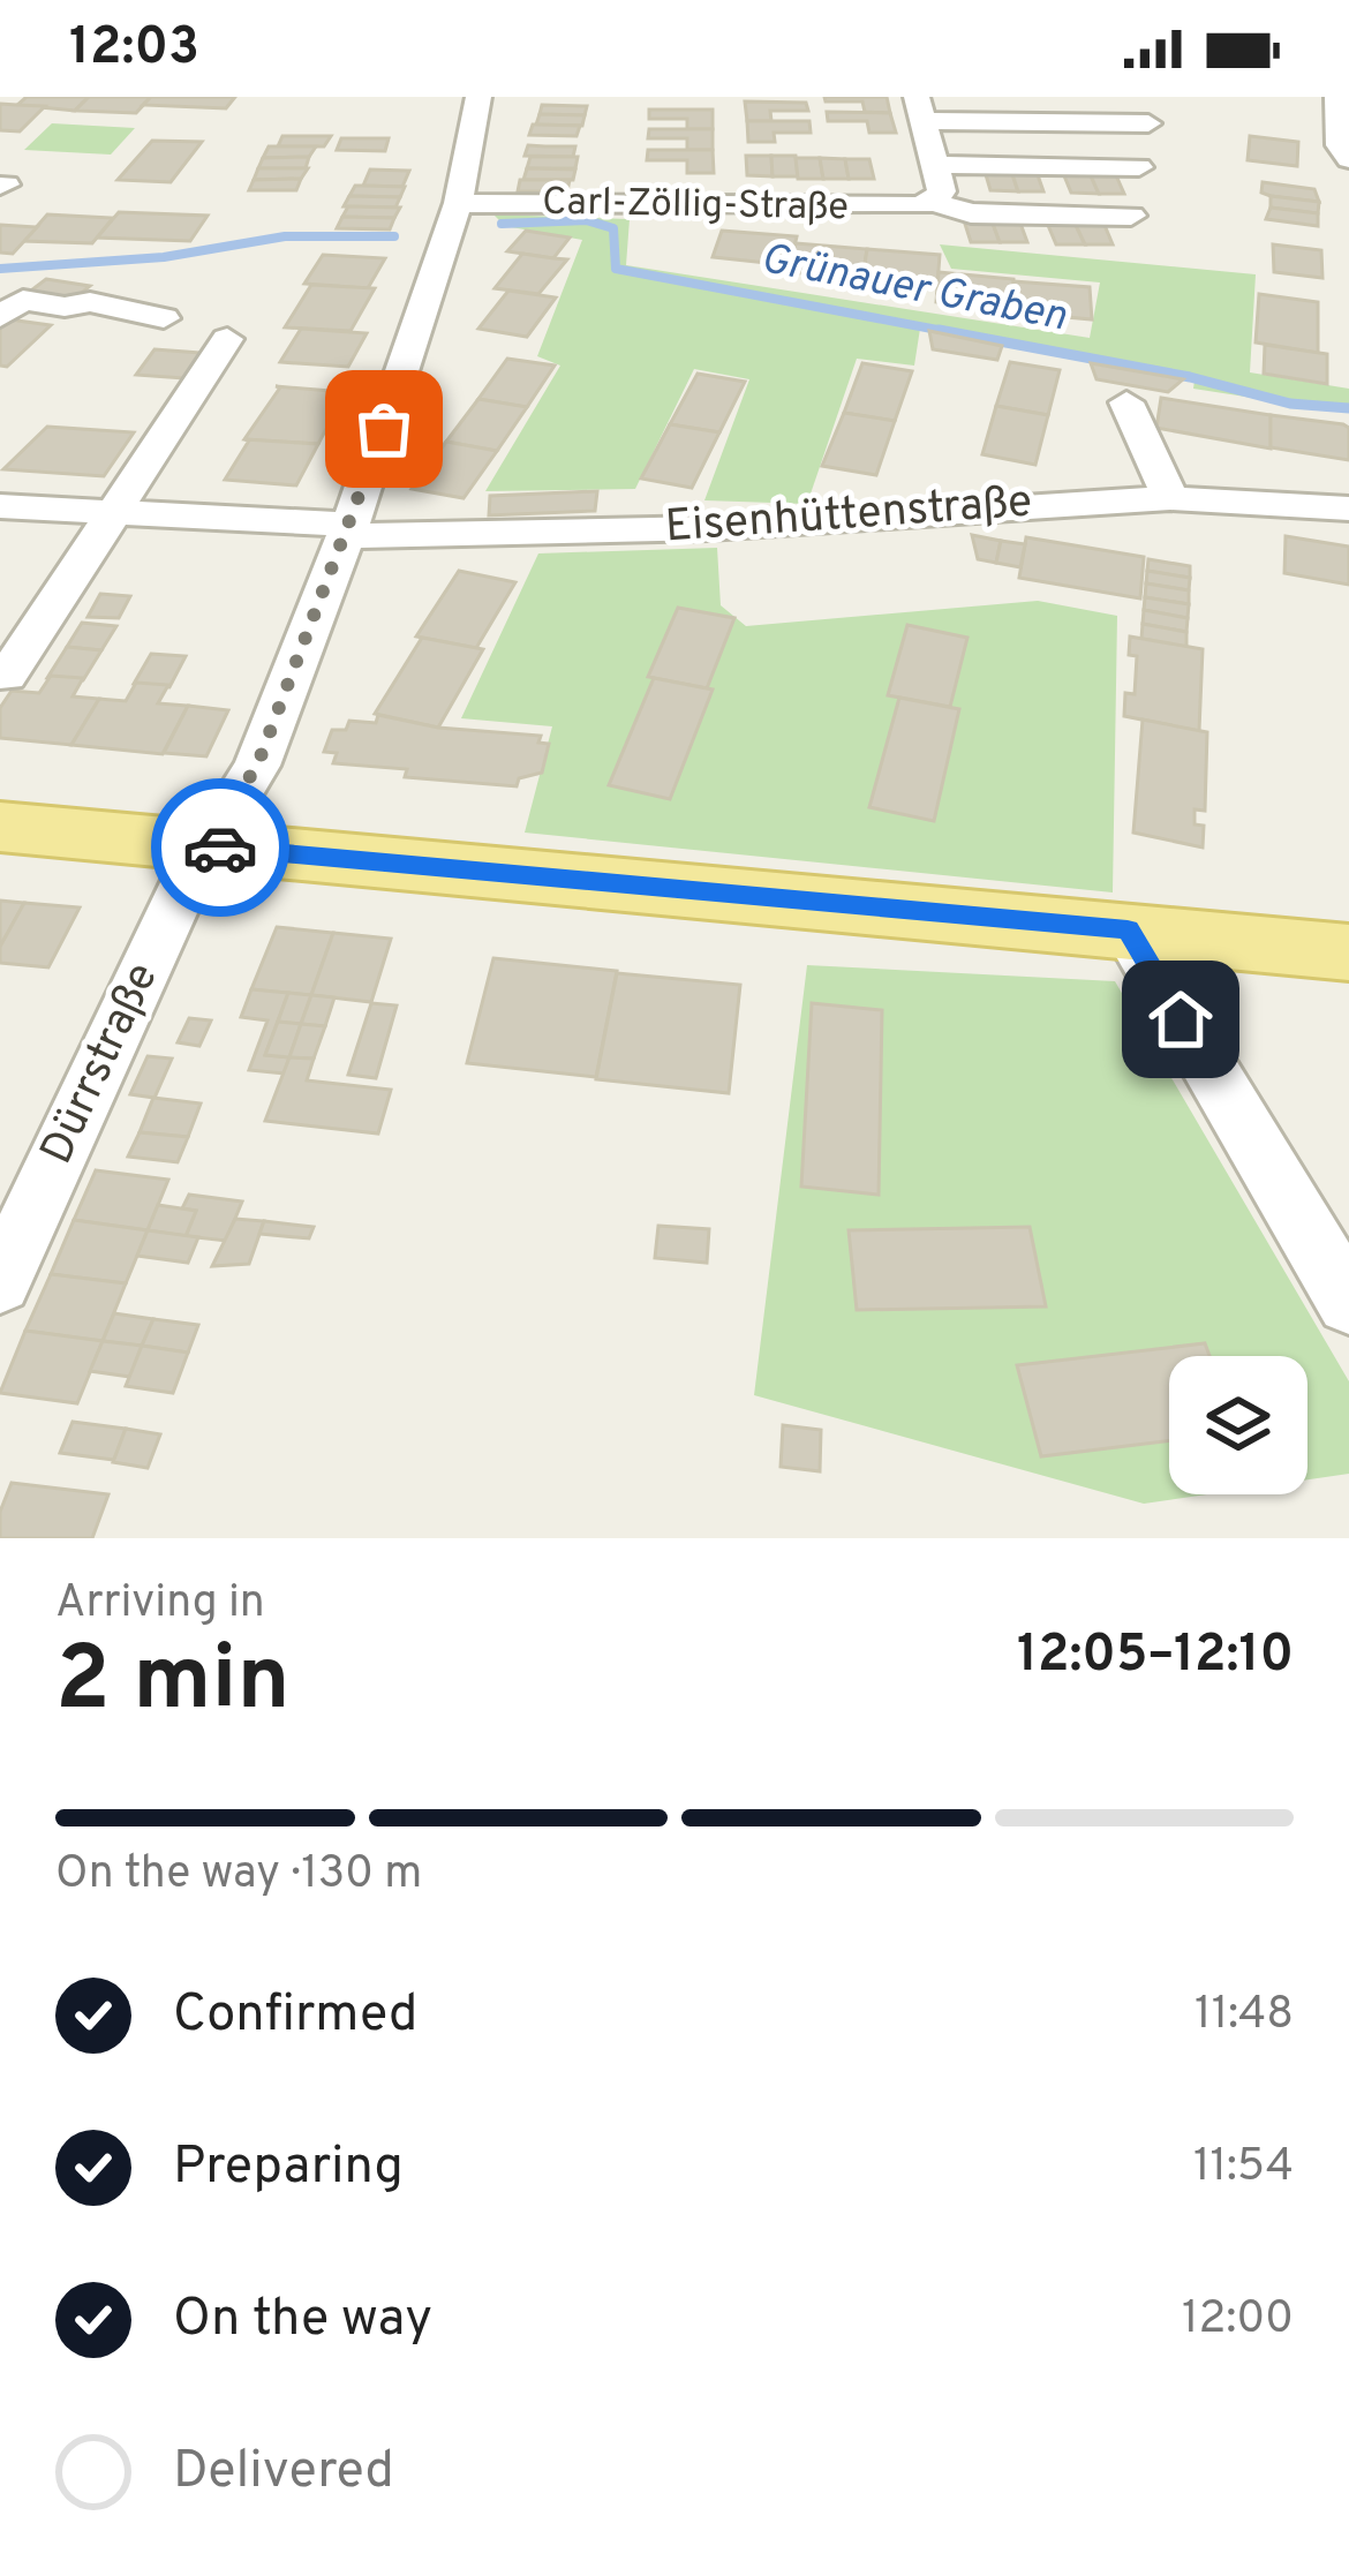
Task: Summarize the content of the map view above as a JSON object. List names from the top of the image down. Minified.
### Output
{"streets":{"street":["Carl-Zöllig-Straße","Eisenhüttenstraße","Dürrstraße"]},"crossings":[["Carl-Zöllig-Straße","Dürrstraße"],["Eisenhüttenstraße","Dürrstraße"]],"water":["Grünauer Graben"],"page":{"status":"12:03","heading":["2 min","Arriving in","12:05–12:10"],"bar":"On the way · 130 m","list":[["Confirmed","11:48"],["Preparing","11:54"],["On the way","12:00"],"Delivered"]}}
